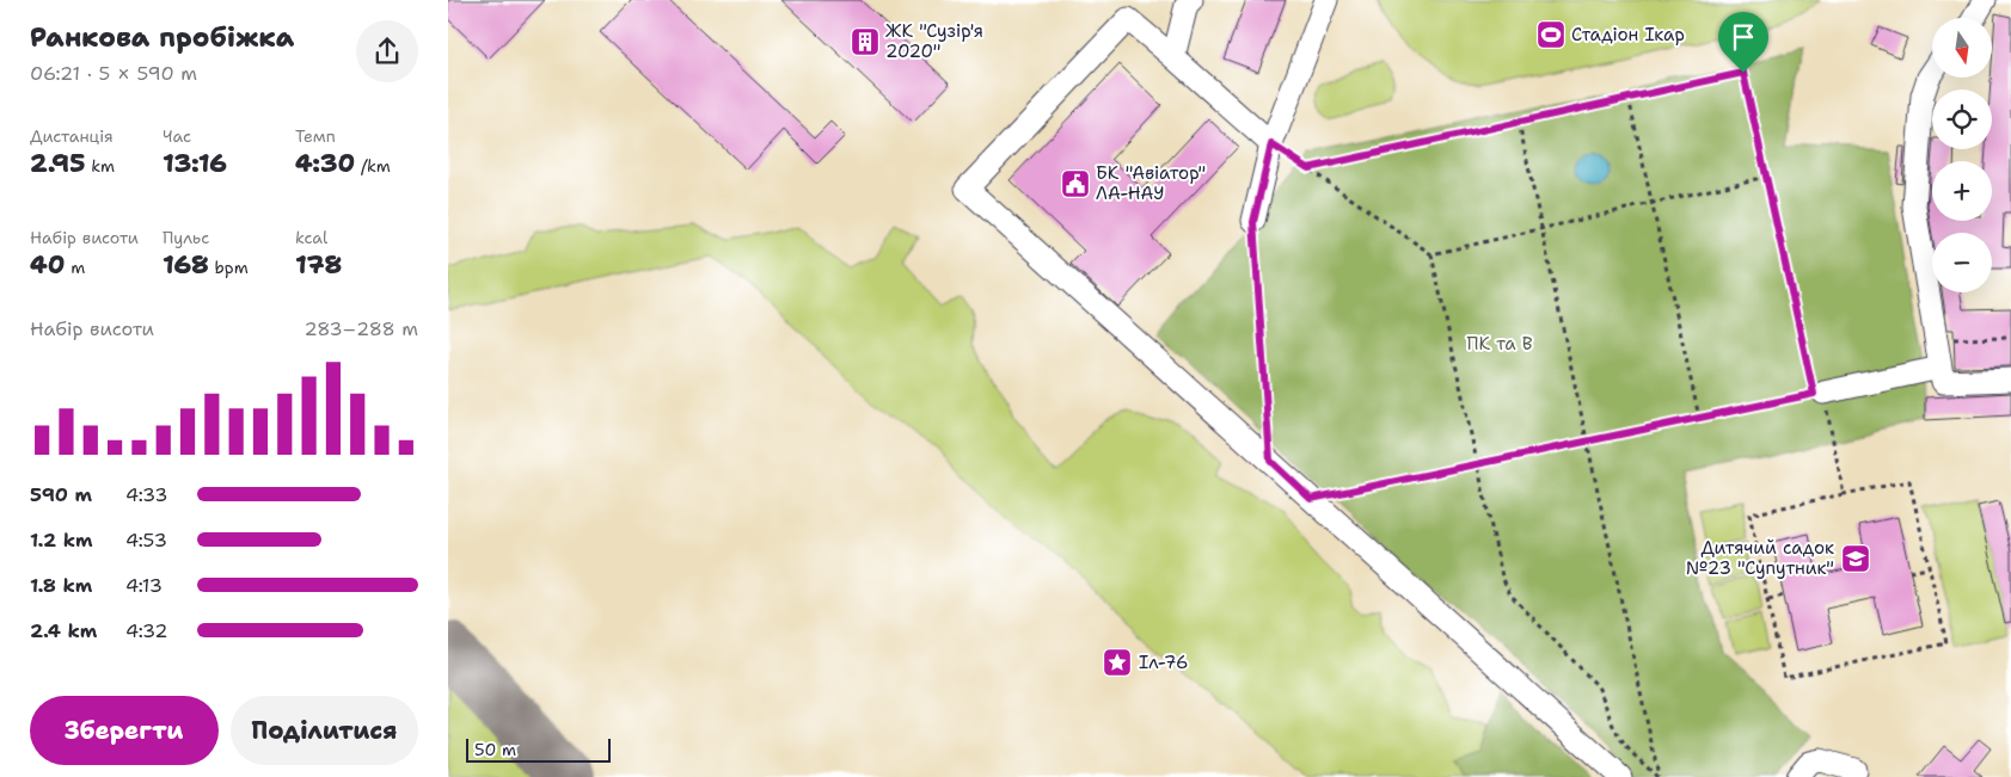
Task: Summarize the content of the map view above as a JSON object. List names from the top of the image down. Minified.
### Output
{"parks":["ПК та В"],"places":{"sports":["Стадіон Ікар"],"building":["ЖК \"Сузір'я 2020\""],"public building":["БК \"Авіатор\" ЛА-НАУ"],"school or university":["Дитячий садок №23 \"Супутник\""],"place":["Іл-76"]},"scale_bar":"50 m","north":"bottom","page":{"heading":["Ранкова пробіжка","06:21 · 5 × 590 m"],"map_buttons":["+","−"],"stats":[["Дистанція","2.95 km"],["Час","13:16"],["Темп","4:30 /km"],["Набір висоти","40 m"],["Пульс","168 bpm"],["kcal","178"]],"chart":["Набір висоти","283–288 m"],"list":[{"name":"590 m","note":"4:33"},{"name":"1.2 km","note":"4:53"},{"name":"1.8 km","note":"4:13"},{"name":"2.4 km","note":"4:32"}],"buttons":["Зберегти","Поділитися"],"scale":"50 m"}}
